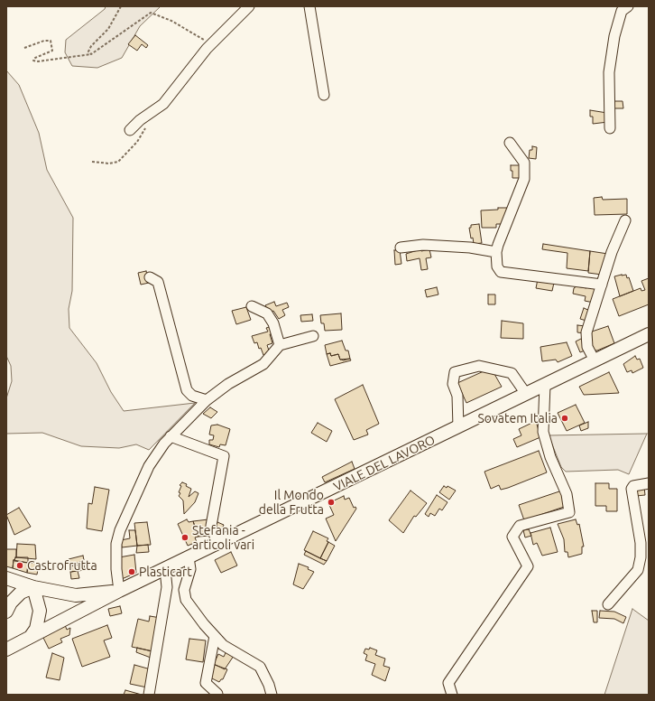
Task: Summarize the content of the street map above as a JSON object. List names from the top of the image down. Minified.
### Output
{"streets":{"main road":["VIALE DEL LAVORO"]},"places":["Sovatem Italia","Il Mondo della Frutta","Stefania - articoli vari","Castrofrutta","Plasticart"]}
